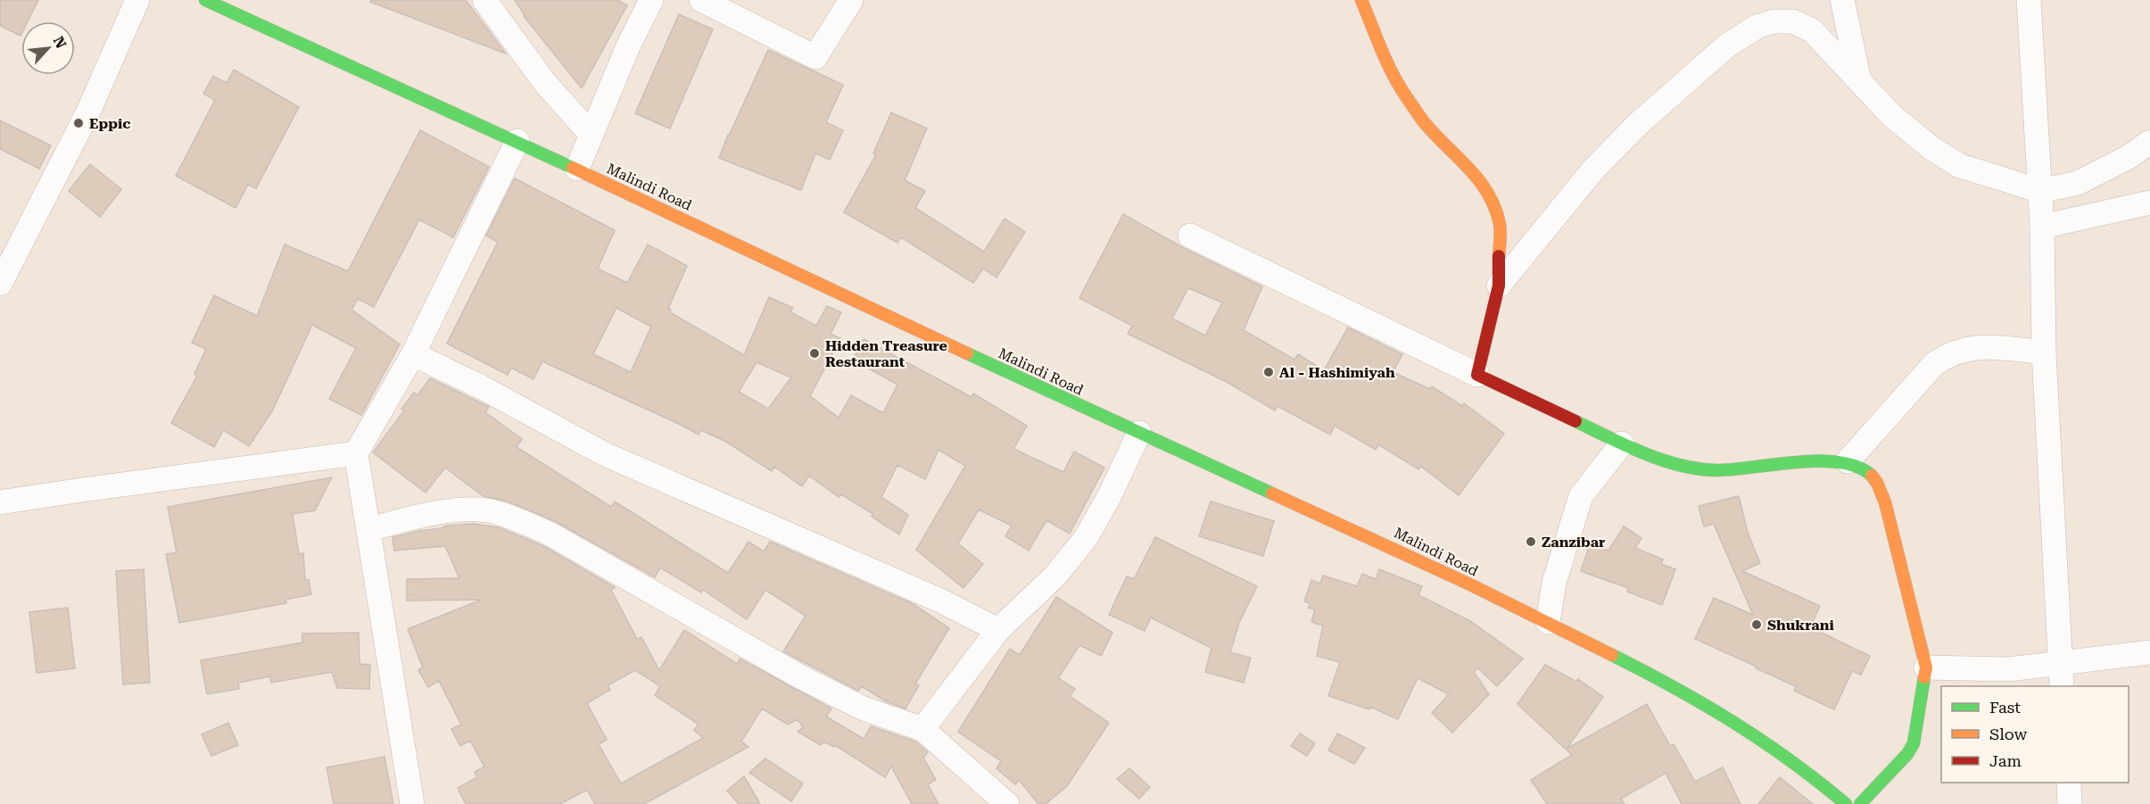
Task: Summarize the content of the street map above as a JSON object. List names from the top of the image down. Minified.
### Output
{"streets":{"main road":["Malindi Road"]},"places":["Eppic","Hidden Treasure Restaurant","Al - Hashimiyah","Zanzibar","Shukrani"],"legend":["Fast","Slow","Jam"],"north":"top right"}
